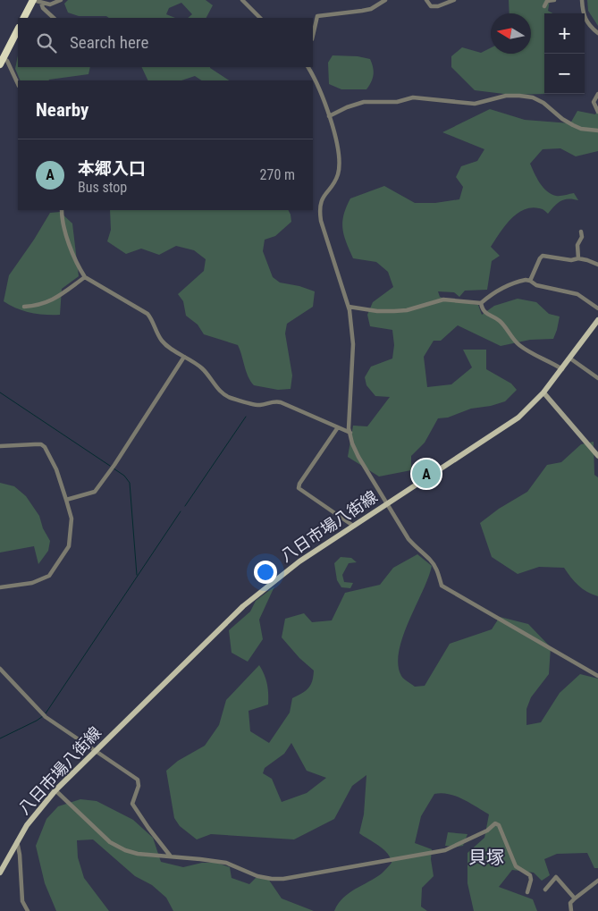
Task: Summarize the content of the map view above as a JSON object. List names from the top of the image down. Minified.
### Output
{"streets":{"main road":["八日市場八街線"]},"districts":["貝塚"],"north":"left","page":{"map_buttons":["+","−"],"search":"Search here","heading":"Nearby","list":[{"mark":"A","name":"本郷入口","note":"Bus stop","value":"270 m"}],"pins":"A"}}
